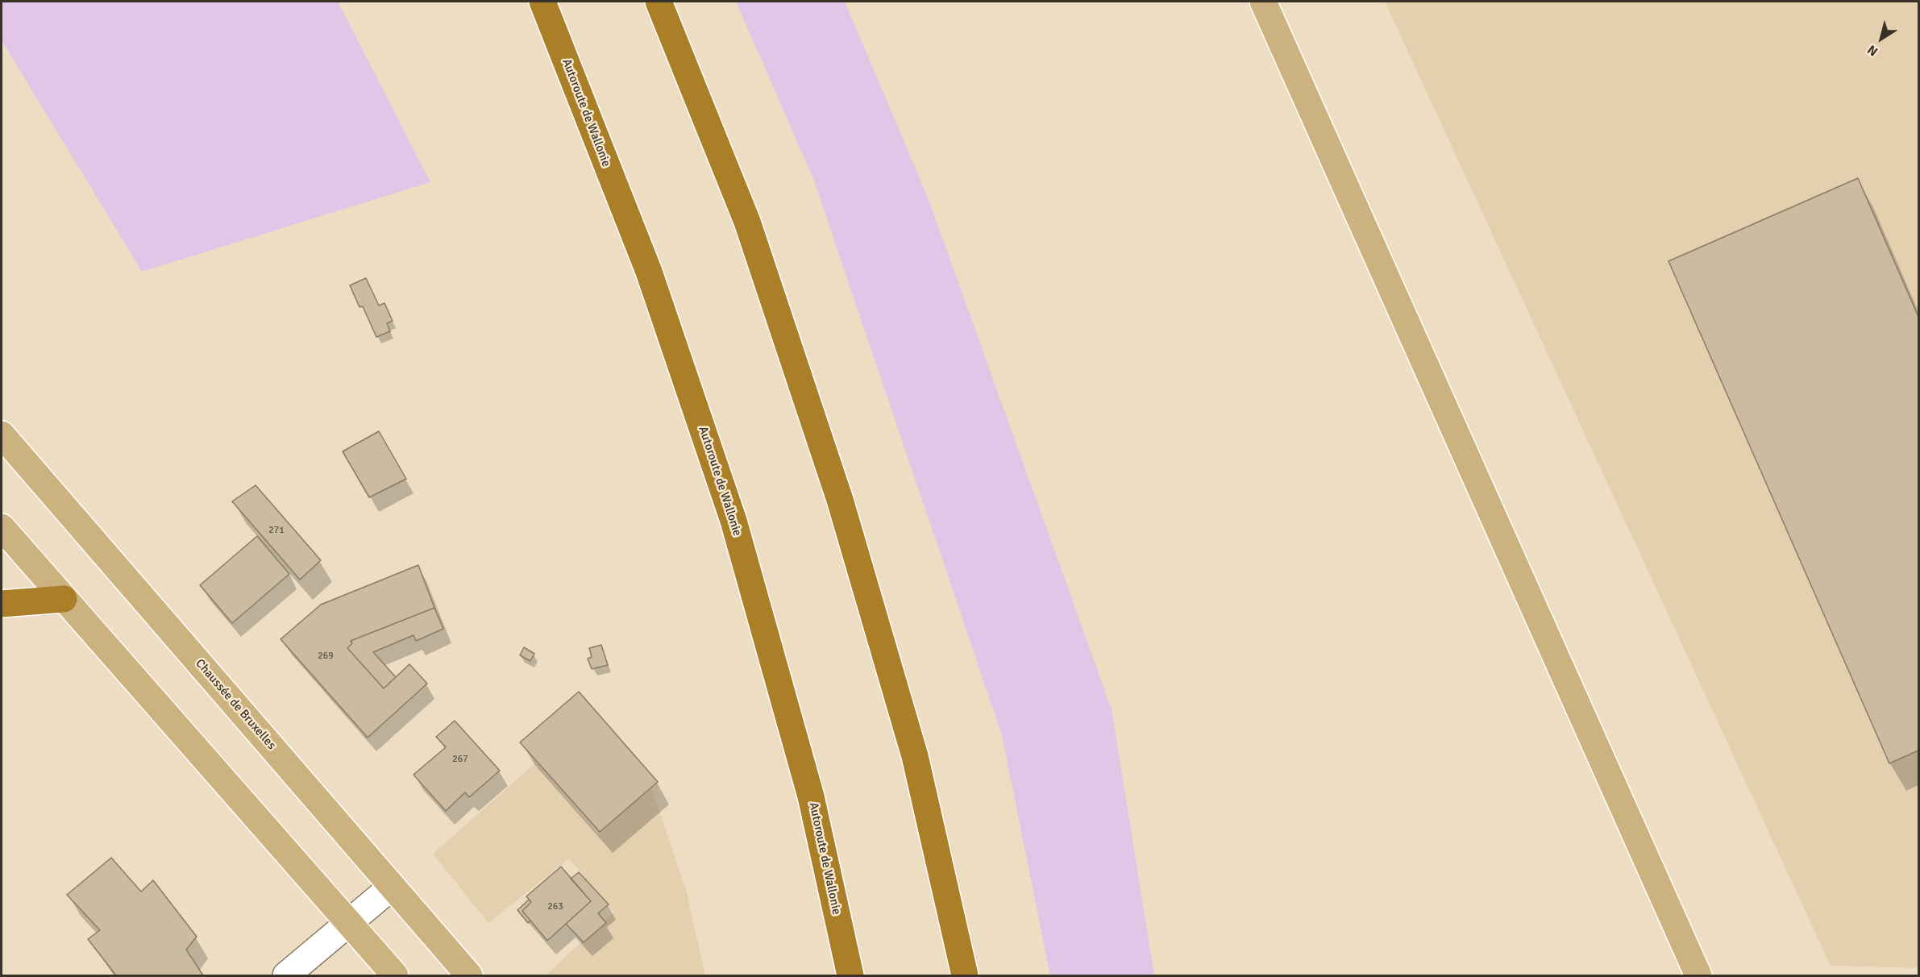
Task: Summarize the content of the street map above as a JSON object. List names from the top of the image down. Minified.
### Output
{"streets":{"highway":["Autoroute de Wallonie"],"main road":["Chaussée de Bruxelles"]},"house_numbers":["271","269","267","263"],"north":"bottom left"}
